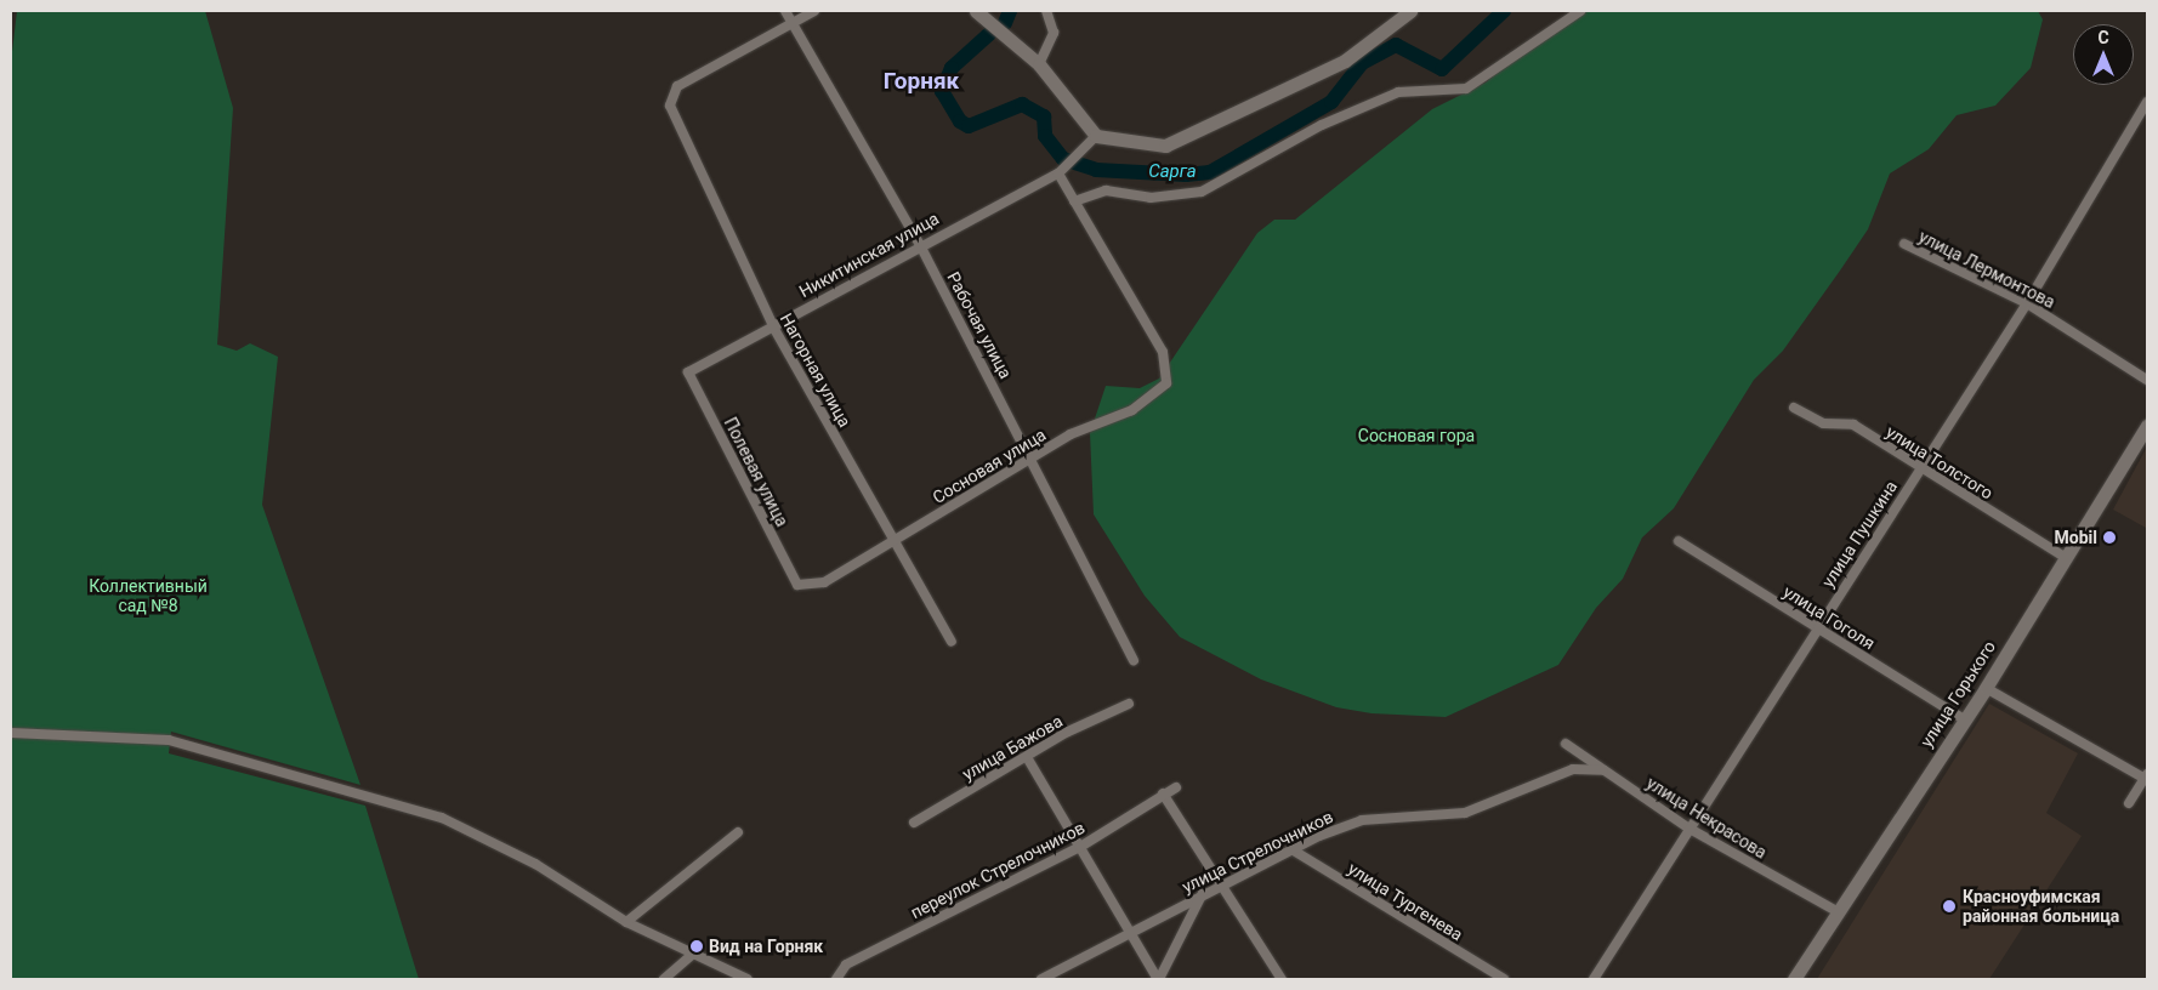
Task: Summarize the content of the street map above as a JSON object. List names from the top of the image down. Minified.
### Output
{"streets":{"street":["Никитинская улица","улица Лермонтова","Рабочая улица","Нагорная улица","улица Толстого","Сосновая улица","Полевая улица","улица Пушкина","улица Гоголя","улица Горького","улица Бажова","улица Некрасова","улица Стрелочников","переулок Стрелочников","улица Тургенева"]},"crossings":[["Никитинская улица","Рабочая улица"],["Никитинская улица","Нагорная улица"],["Никитинская улица","Полевая улица"],["улица Лермонтова","улица Пушкина"],["Рабочая улица","Нагорная улица"],["Рабочая улица","Сосновая улица"],["Нагорная улица","Сосновая улица"],["улица Толстого","улица Пушкина"],["улица Толстого","улица Горького"],["Сосновая улица","Полевая улица"],["улица Пушкина","улица Гоголя"],["улица Пушкина","улица Некрасова"],["улица Гоголя","улица Горького"],["улица Горького","улица Некрасова"],["улица Некрасова","улица Стрелочников"],["улица Стрелочников","улица Тургенева"]],"districts":["Горняк"],"water":["Сарга"],"parks":["Сосновая гора","Коллективный сад №8"],"places":["Mobil","Красноуфимская районная больница","Вид на Горняк"],"north":"top"}
